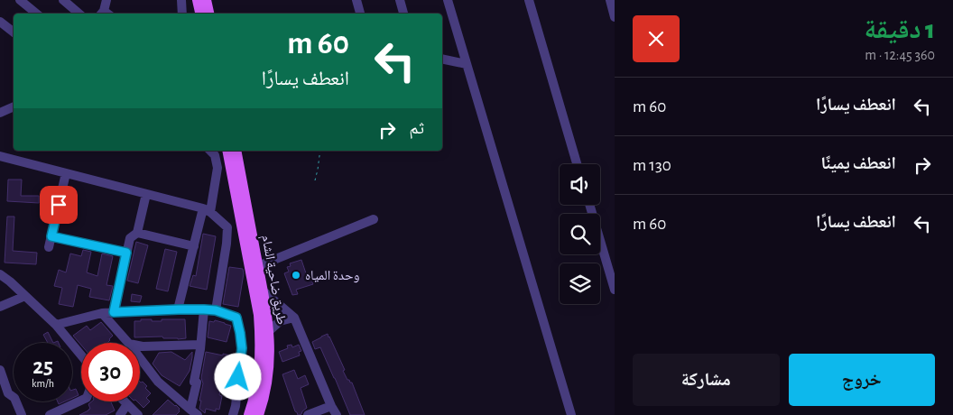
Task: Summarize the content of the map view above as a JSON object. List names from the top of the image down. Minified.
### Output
{"streets":{"main road":["طريق ضاحية الشام"]},"places":["وحدة المياه"],"page":{"heading":["1 دقيقة","360 m · 12:45"],"turn":["60 m","انعطف يسارًا"],"list":[{"name":"انعطف يسارًا","value":"60 m"},{"name":"انعطف يمينًا","value":"130 m"},{"name":"انعطف يسارًا","value":"60 m"}],"then":"ثم","speed":"25 km/h","limit":"30","buttons":["خروج","مشاركة"]}}
